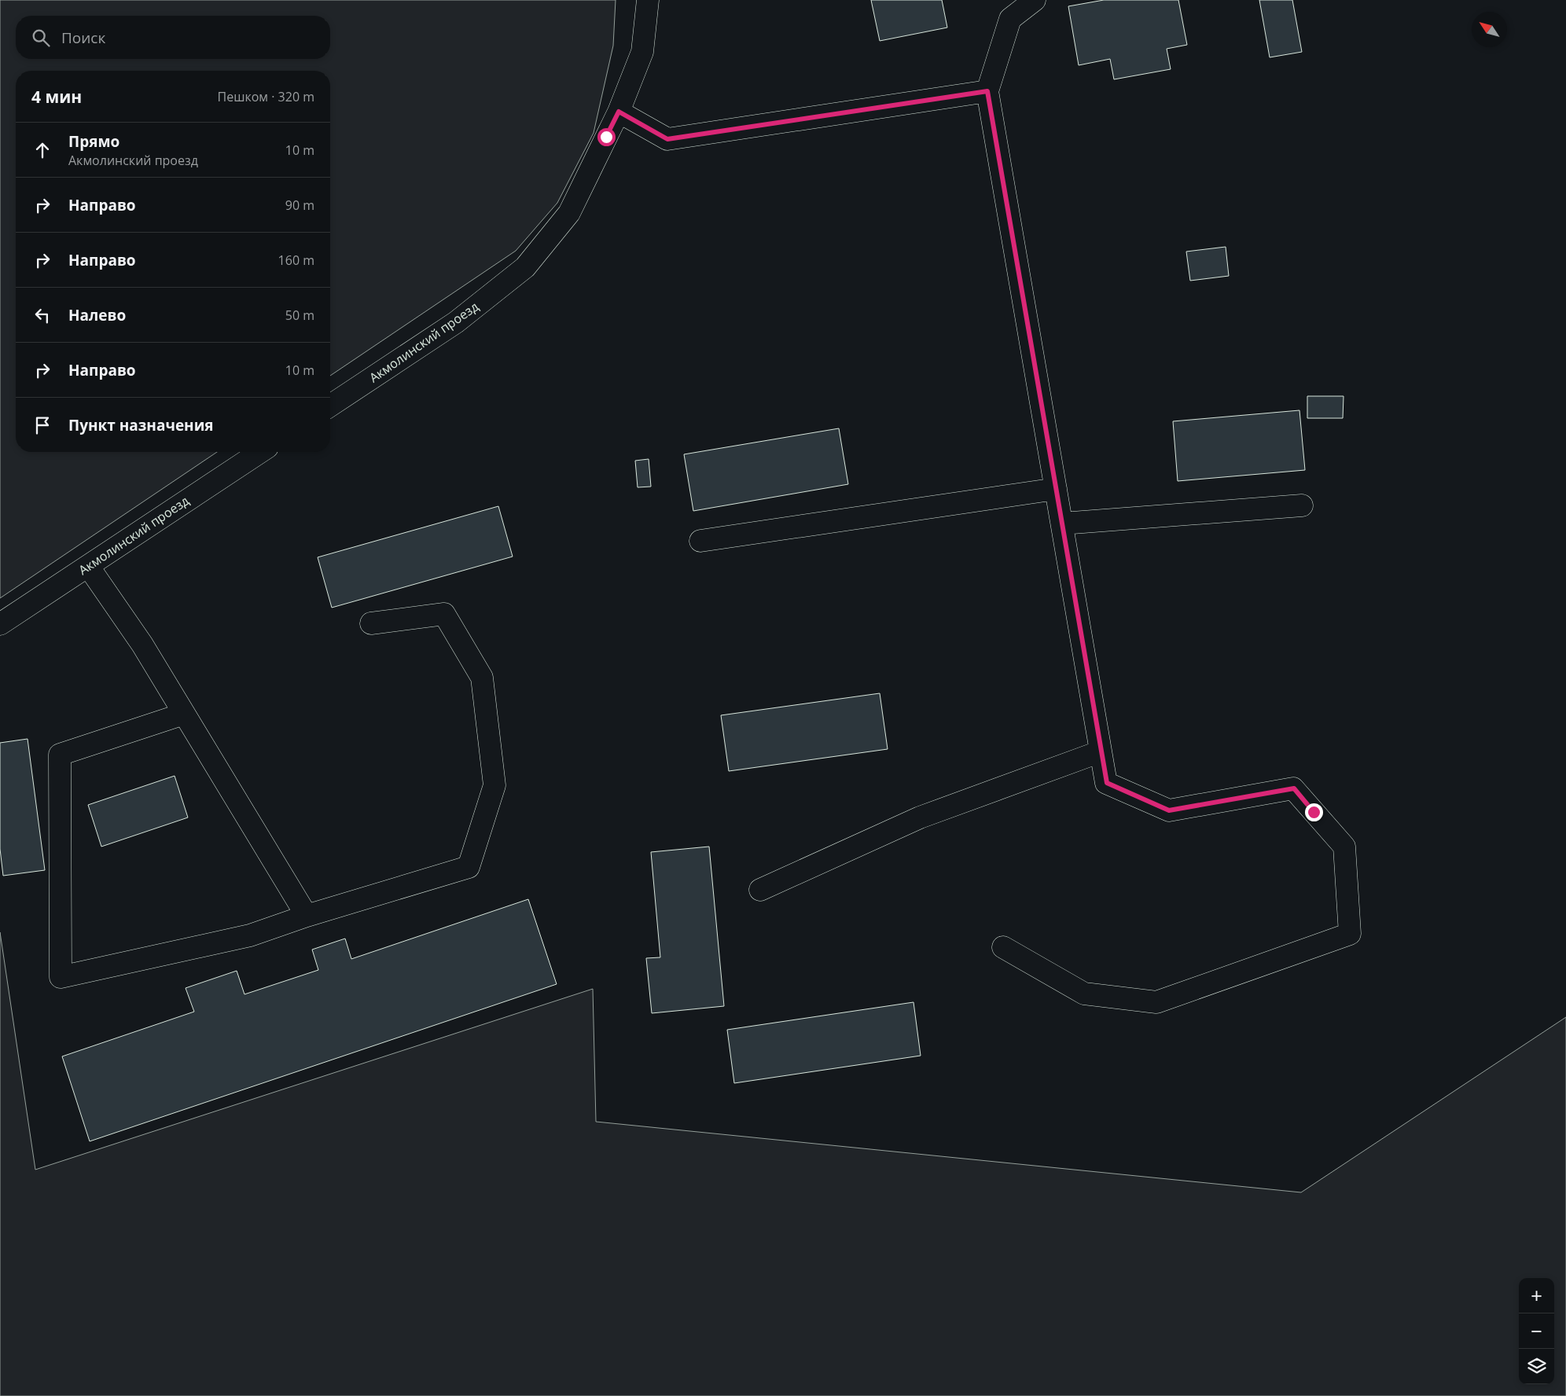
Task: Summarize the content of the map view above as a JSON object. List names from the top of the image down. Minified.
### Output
{"streets":{"street":["Акмолинский проезд"]},"north":"top left","page":{"search":"Поиск","heading":["4 мин","Пешком · 320 m"],"list":[["Прямо","Акмолинский проезд","10 m"],["Направо","90 m"],["Направо","160 m"],["Налево","50 m"],["Направо","10 m"],"Пункт назначения"],"map_buttons":["+","−"]}}
